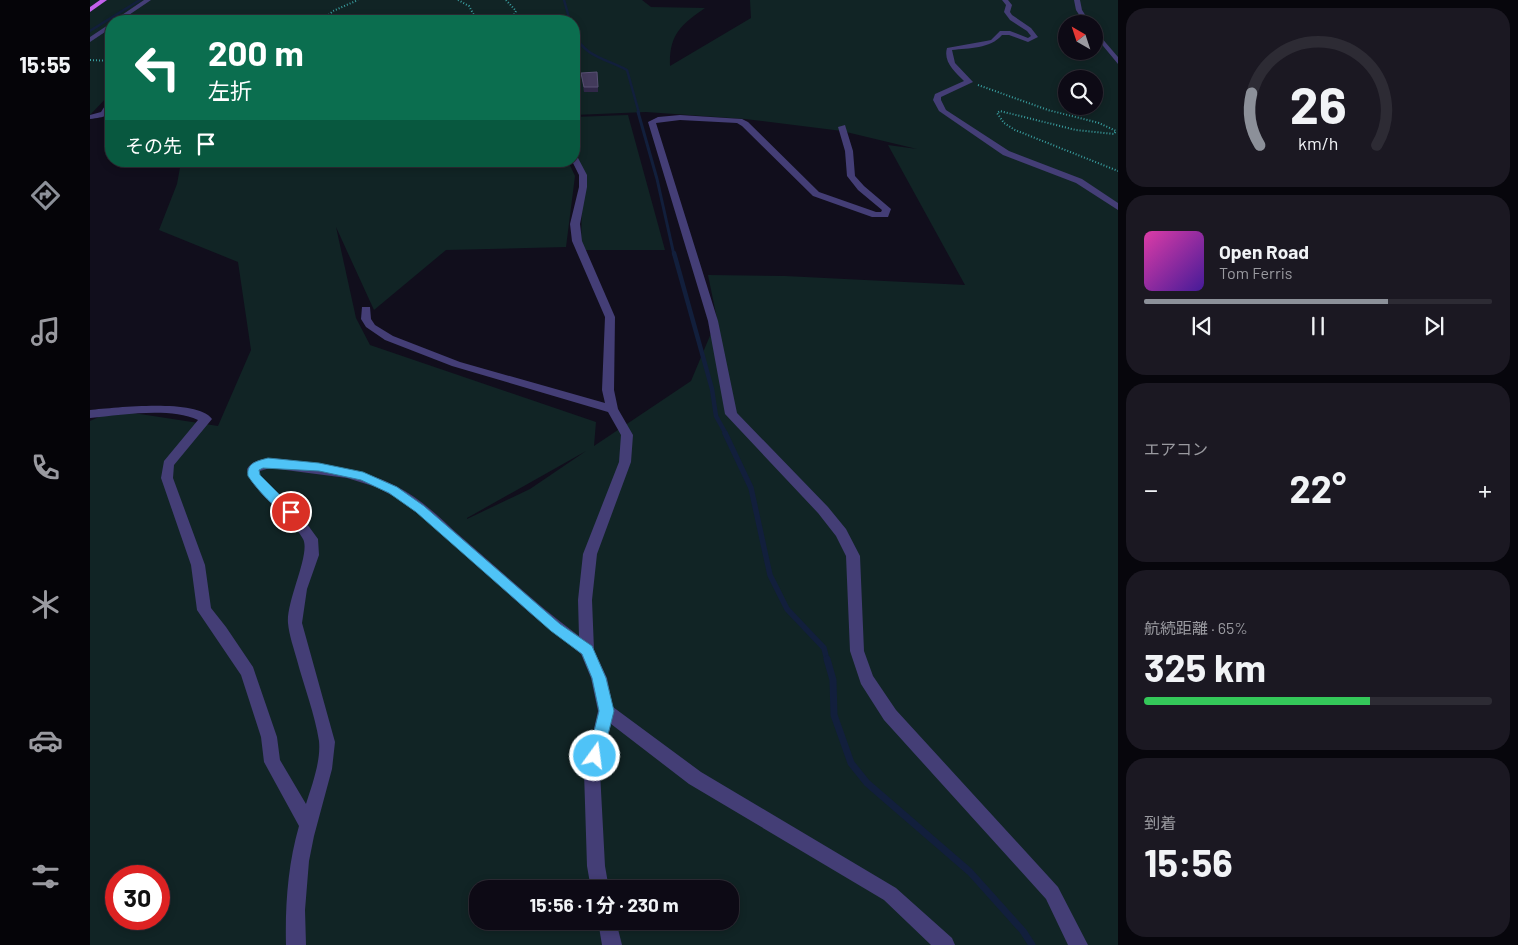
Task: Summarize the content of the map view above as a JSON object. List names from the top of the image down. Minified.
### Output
{"north":"top left","page":{"tabs":"15:55","turn":["200 m","左折"],"then":"その先","song":["Open Road","Tom Ferris"],"tile":["エアコン",["航続距離 · 65%","325 km"],["到着","15:56"]],"heat":["−","22°","+"],"limit":"30","trip":"15:56 · 1 分 · 230 m","gauge":["26","km/h"]}}
